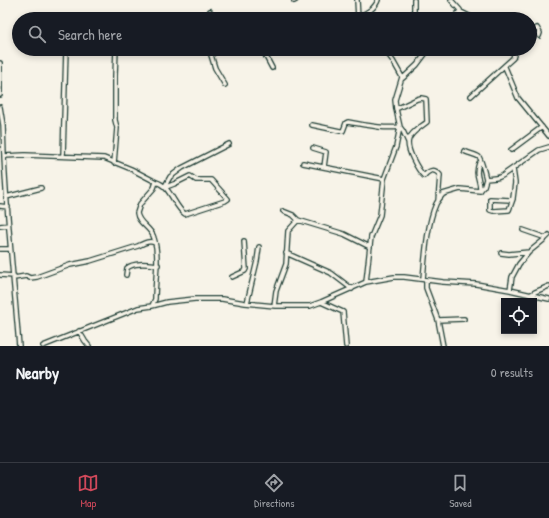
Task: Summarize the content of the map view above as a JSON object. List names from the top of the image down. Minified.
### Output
{"page":{"search":"Search here","heading":["Nearby","0 results"],"nav":["Map","Directions","Saved"]}}
